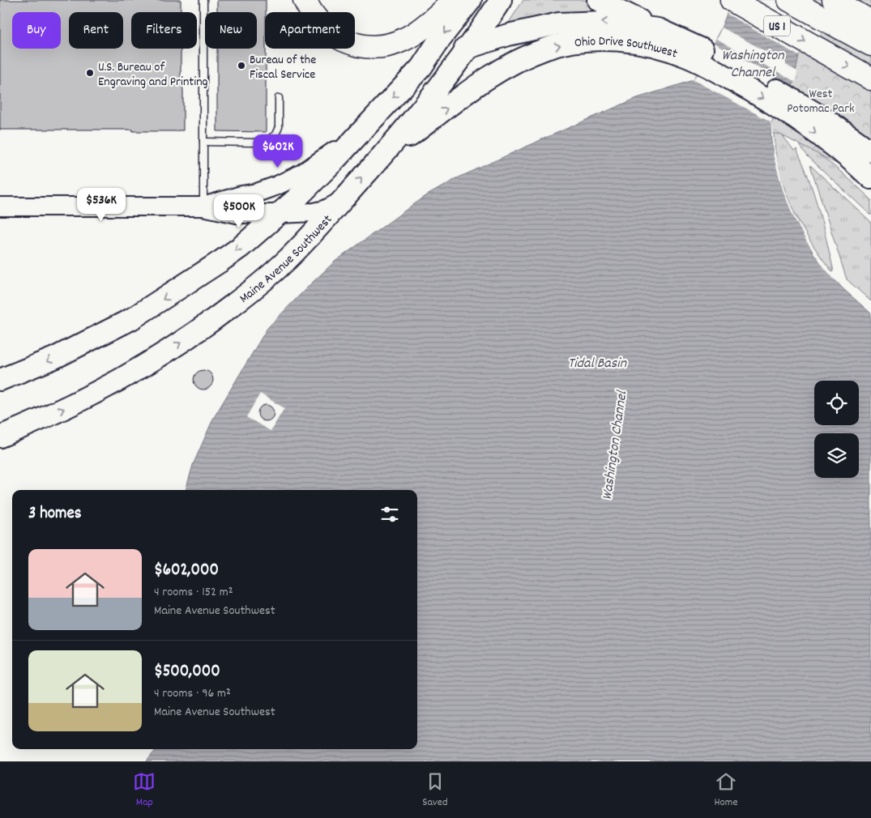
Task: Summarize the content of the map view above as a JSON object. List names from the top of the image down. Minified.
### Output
{"streets":{"highway":["US 1"],"main road":["Ohio Drive Southwest","Maine Avenue Southwest"]},"crossings":[["Ohio Drive Southwest","Maine Avenue Southwest"]],"water":["Washington Channel","Tidal Basin"],"parks":["West Potomac Park"],"places":["Bureau of the Fiscal Service","U.S. Bureau of Engraving and Printing"],"page":{"chip":["Buy","Rent","Filters","New","Apartment"],"price":["$602K","$536K","$500K"],"heading":"3 homes","list":[{"name":"$602,000","note":"4 rooms · 152 m² · Maine Avenue Southwest"},{"name":"$500,000","note":"4 rooms · 96 m² · Maine Avenue Southwest"}],"tabs":["Map","Saved","Home"]}}
